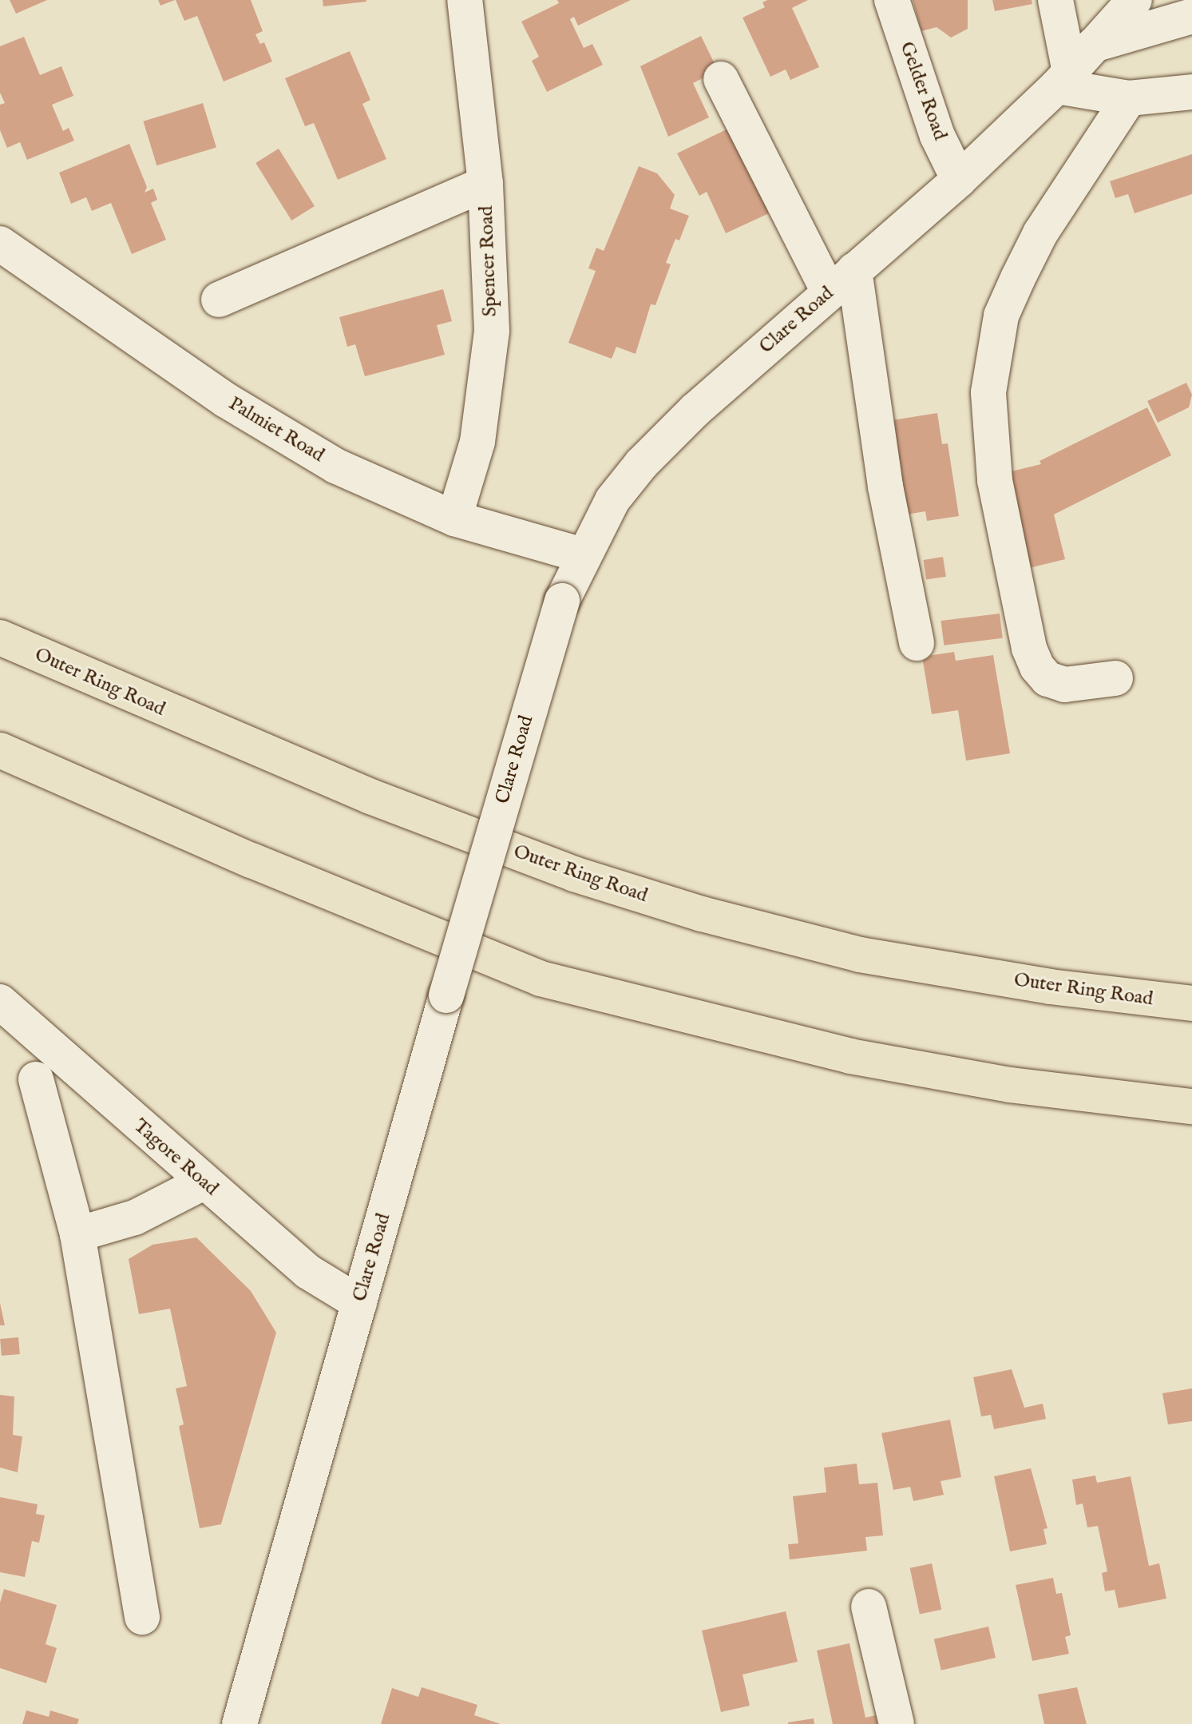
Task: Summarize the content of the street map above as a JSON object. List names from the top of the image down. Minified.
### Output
{"streets":{"highway":["Outer Ring Road"],"street":["Gelder Road","Spencer Road","Clare Road","Palmiet Road","Tagore Road"]},"crossings":[["Gelder Road","Clare Road"],["Spencer Road","Palmiet Road"],["Clare Road","Palmiet Road"],["Clare Road","Tagore Road"]]}
